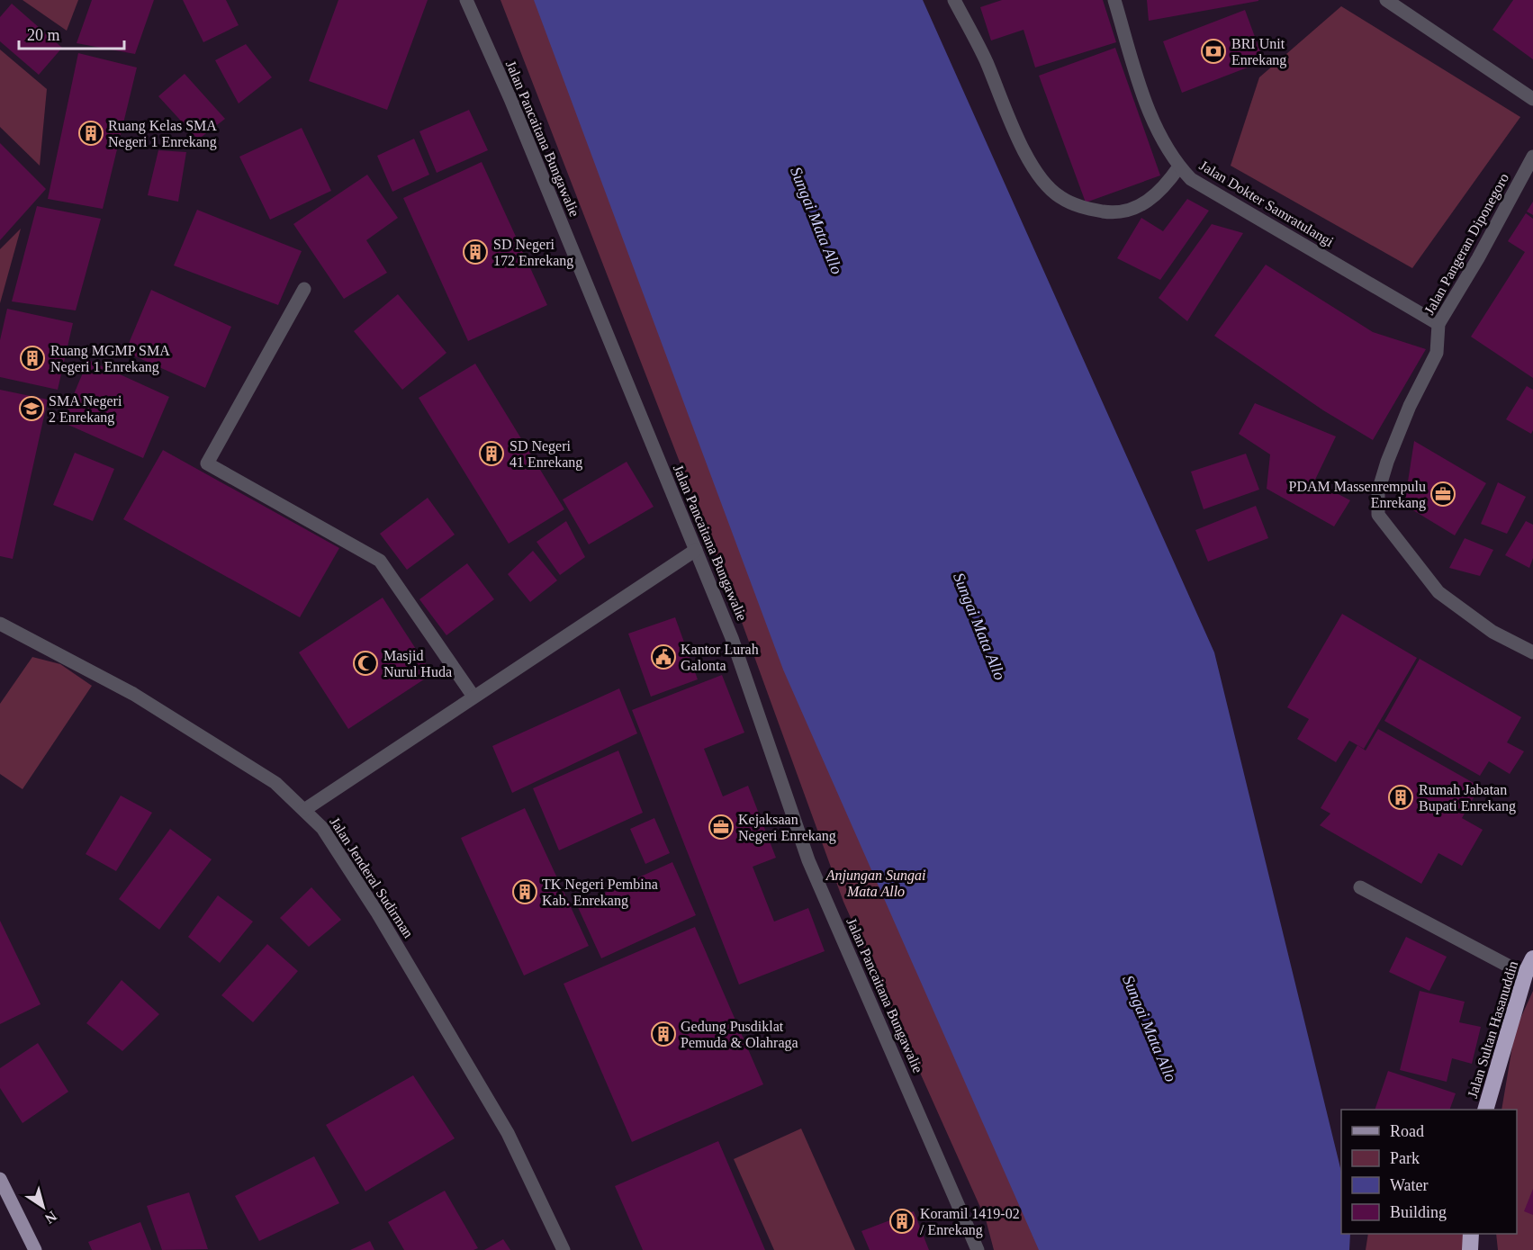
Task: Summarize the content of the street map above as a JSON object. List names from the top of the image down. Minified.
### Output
{"streets":{"highway":["Jalan Sultan Hasanuddin"],"street":["Jalan Pancaitana Bungawalie","Jalan Dokter Samratulangi","Jalan Pangeran Diponegoro","Jalan Jenderal Sudirman"]},"crossings":[["Jalan Dokter Samratulangi","Jalan Pangeran Diponegoro"]],"water":["Sungai Mata Allo"],"parks":["Anjungan Sungai Mata Allo"],"places":{"bank":["BRI Unit Enrekang"],"building":["Ruang Kelas SMA Negeri 1 Enrekang","SD Negeri 172 Enrekang","Ruang MGMP SMA Negeri 1 Enrekang","SD Negeri 41 Enrekang","Rumah Jabatan Bupati Enrekang","TK Negeri Pembina Kab. Enrekang","Gedung Pusdiklat Pemuda & Olahraga","Koramil 1419-02 / Enrekang"],"school or university":["SMA Negeri 2 Enrekang"],"office":["PDAM Massenrempulu Enrekang","Kejaksaan Negeri Enrekang"],"public building":["Kantor Lurah Galonta"],"mosque":["Masjid Nurul Huda"]},"legend":["Road","Park","Water","Building"],"scale_bar":"20 m","north":"bottom right"}
